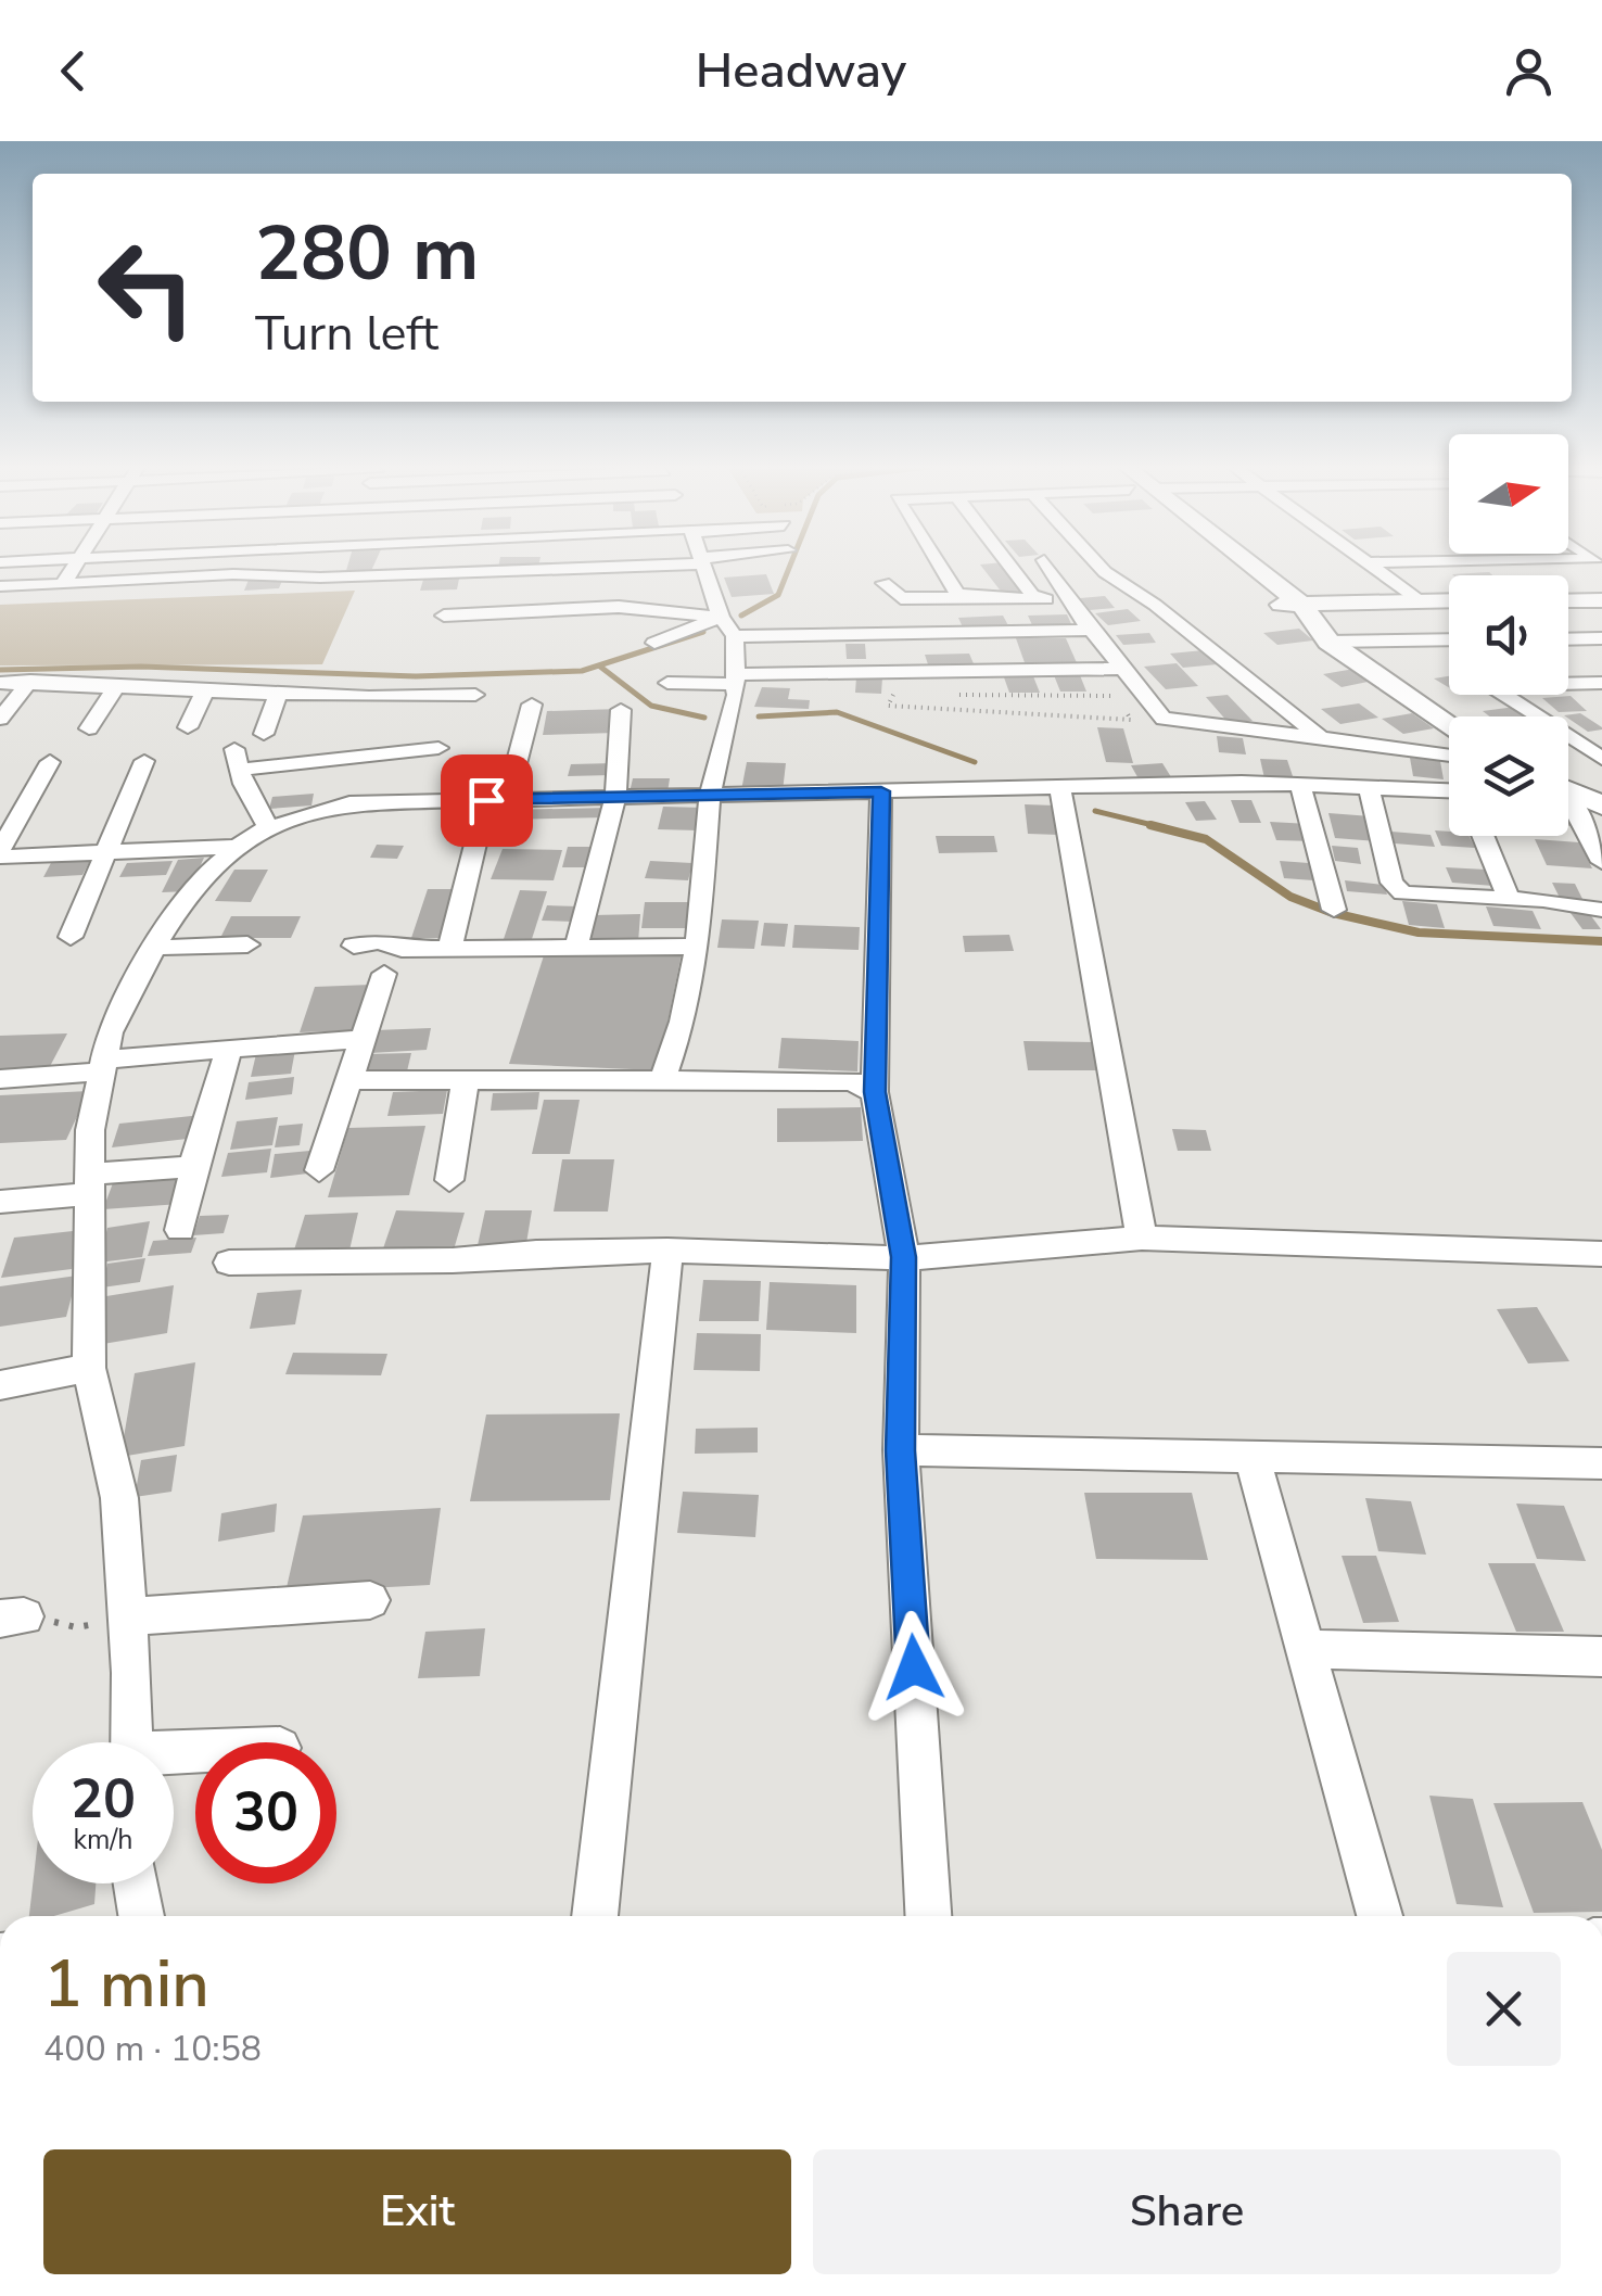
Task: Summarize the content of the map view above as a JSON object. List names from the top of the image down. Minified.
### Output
{"north":"right","page":{"header":"Headway","turn":["280 m","Turn left"],"speed":"20 km/h","limit":"30","heading":["1 min","400 m · 10:58"],"buttons":["Exit","Share"]}}
